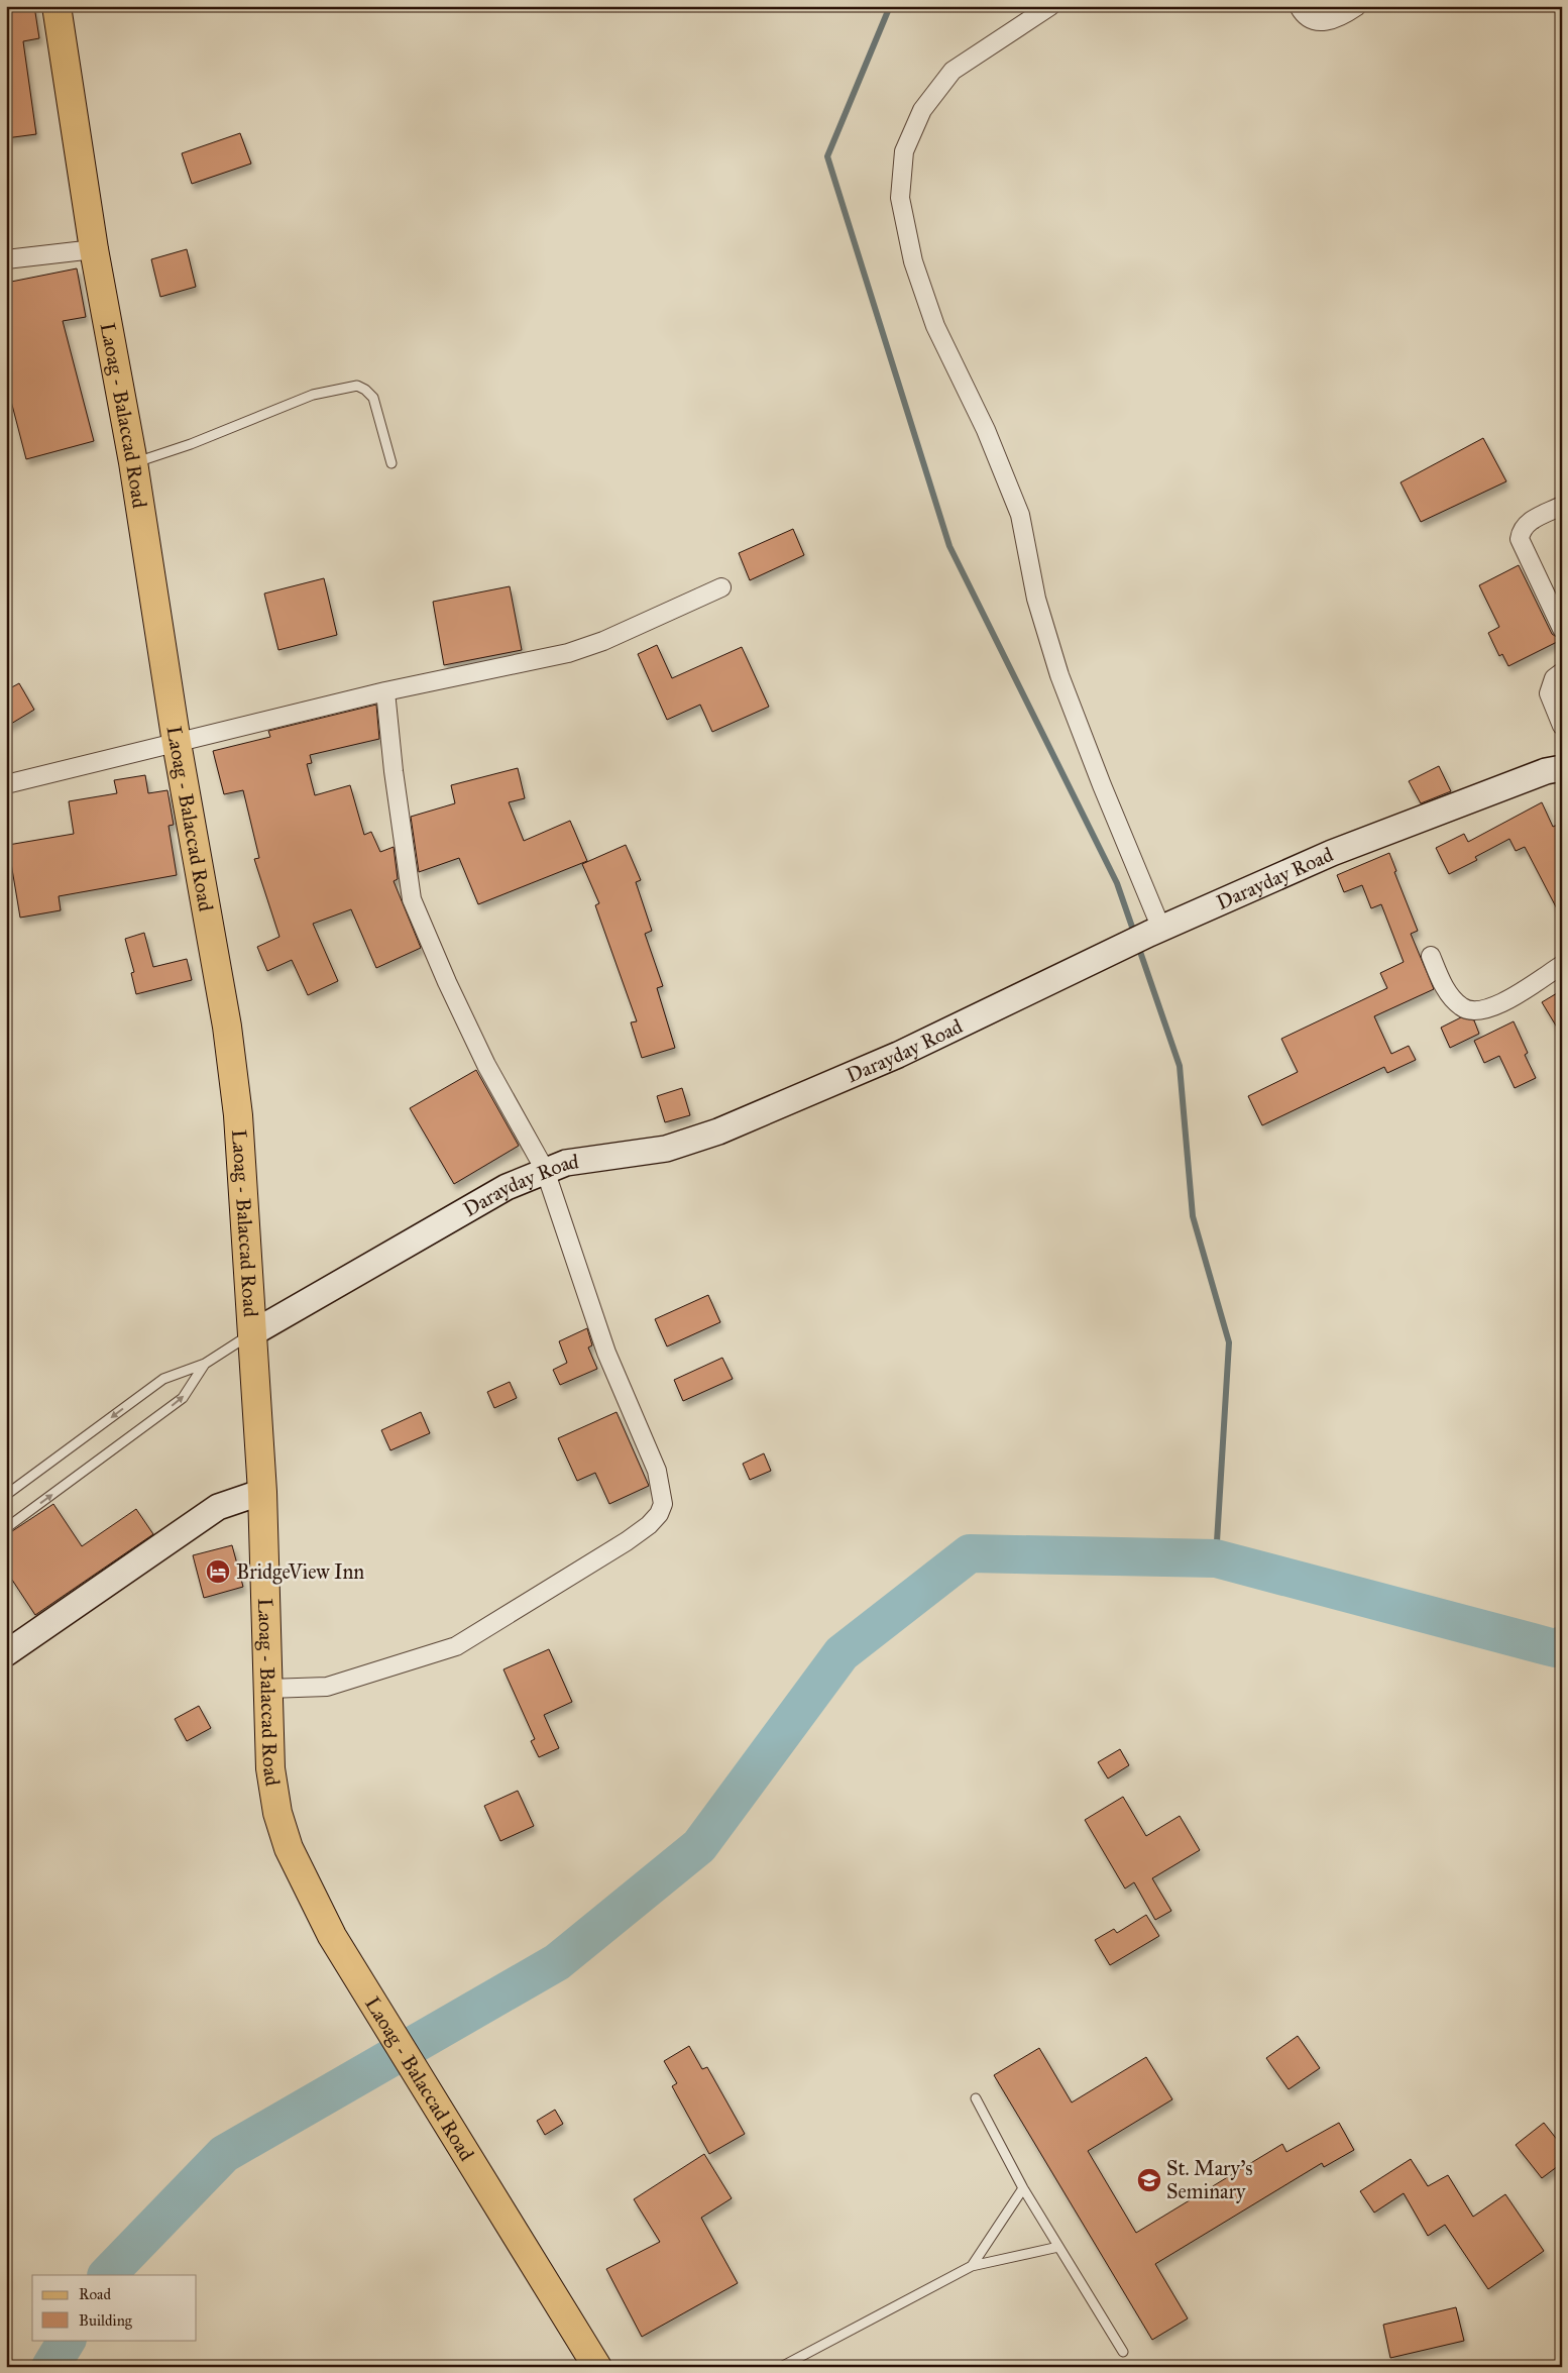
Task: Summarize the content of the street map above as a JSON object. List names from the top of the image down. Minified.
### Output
{"streets":{"main road":["Laoag - Balaccad Road"],"street":["Darayday Road"]},"crossings":[["Laoag - Balaccad Road","Darayday Road"]],"places":{"hotel":["BridgeView Inn"],"school or university":["St. Mary's Seminary"]},"legend":["Road","Building"]}
